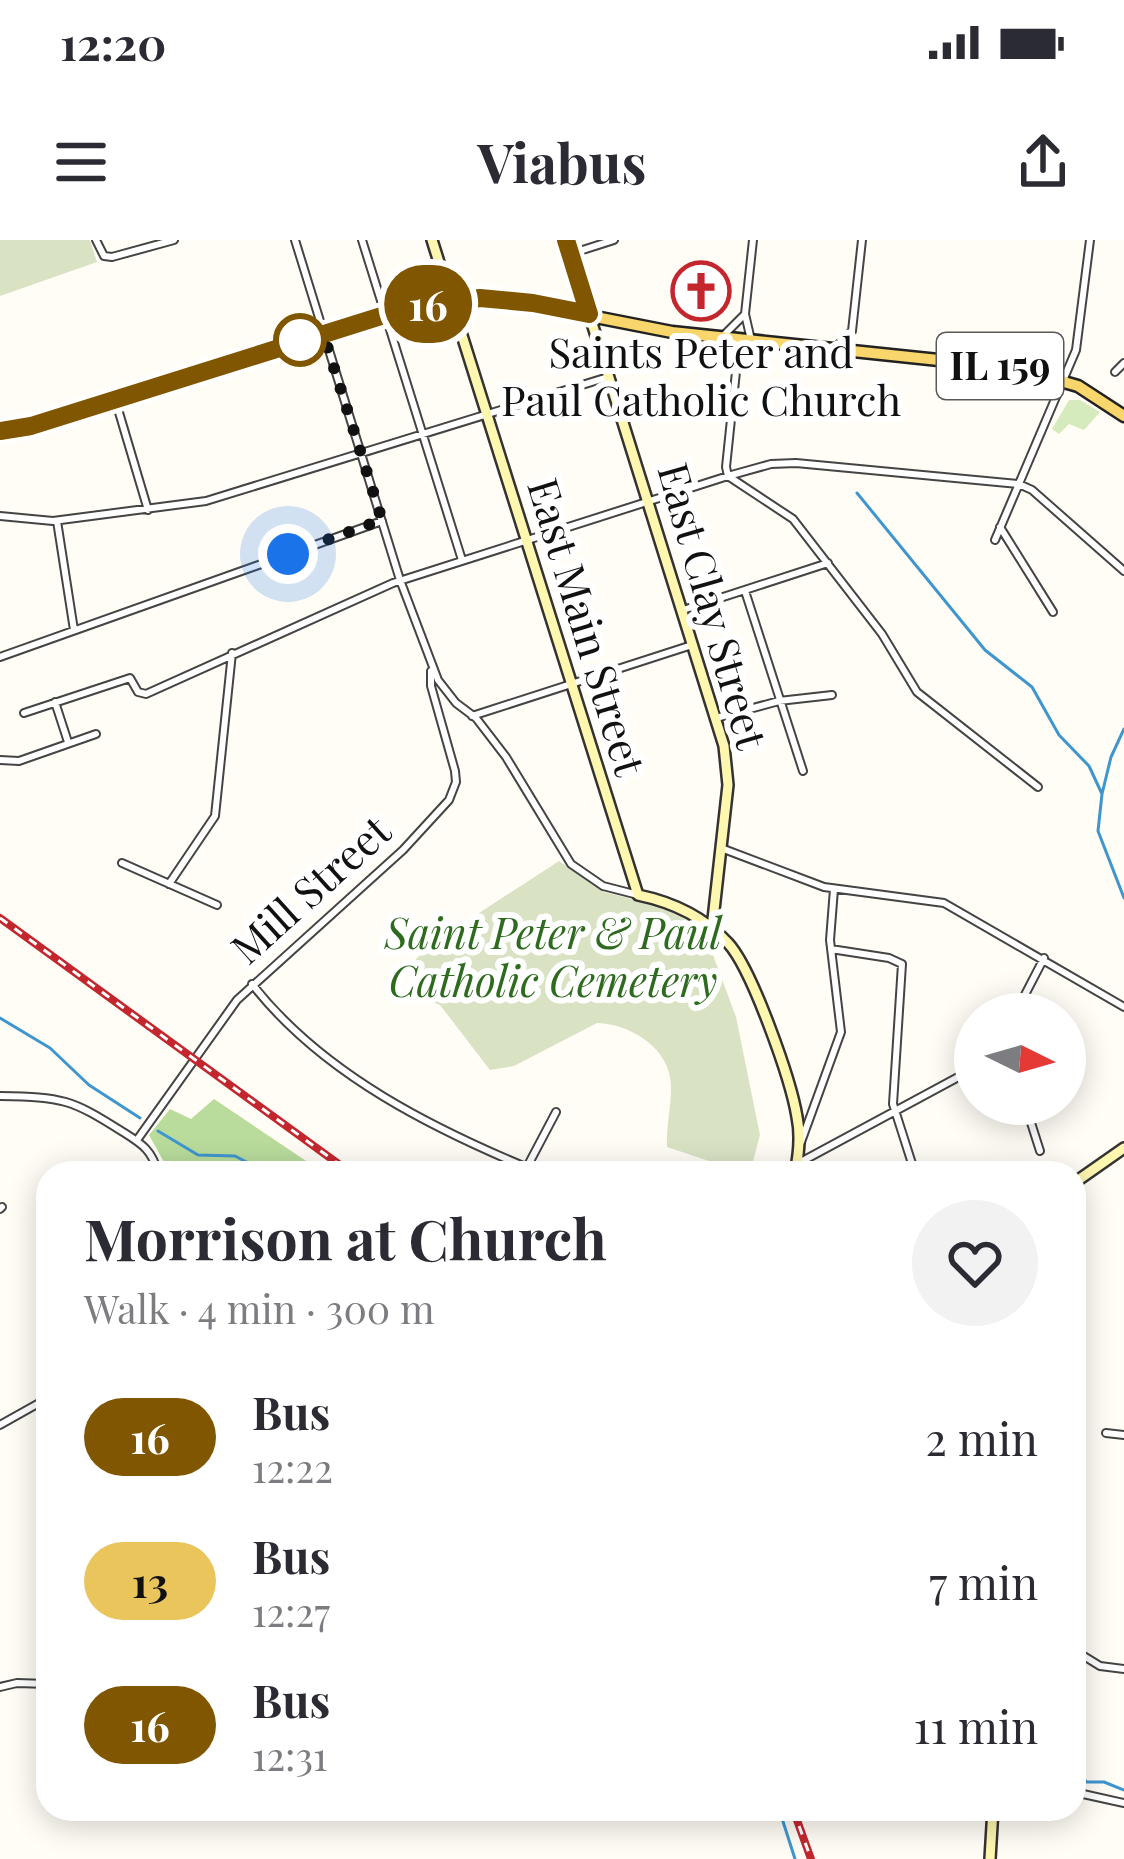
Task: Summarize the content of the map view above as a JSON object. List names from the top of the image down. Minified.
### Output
{"streets":{"main road":["IL 159"],"street":["East Clay Street","East Main Street","Mill Street"]},"crossings":[["IL 159","East Clay Street"],["IL 159","East Main Street"]],"parks":["Saint Peter & Paul Catholic Cemetery"],"places":{"church":["Saints Peter and Paul Catholic Church"]},"lines":["bus line 16"],"north":"right","page":{"status":"12:20","header":"Viabus","on_map":"16","heading":["Morrison at Church","Walk · 4 min · 300 m"],"list":[{"mark":"16","name":"Bus","note":"12:22","value":"2 min"},{"mark":"13","name":"Bus","note":"12:27","value":"7 min"},{"mark":"16","name":"Bus","note":"12:31","value":"11 min"}]}}
